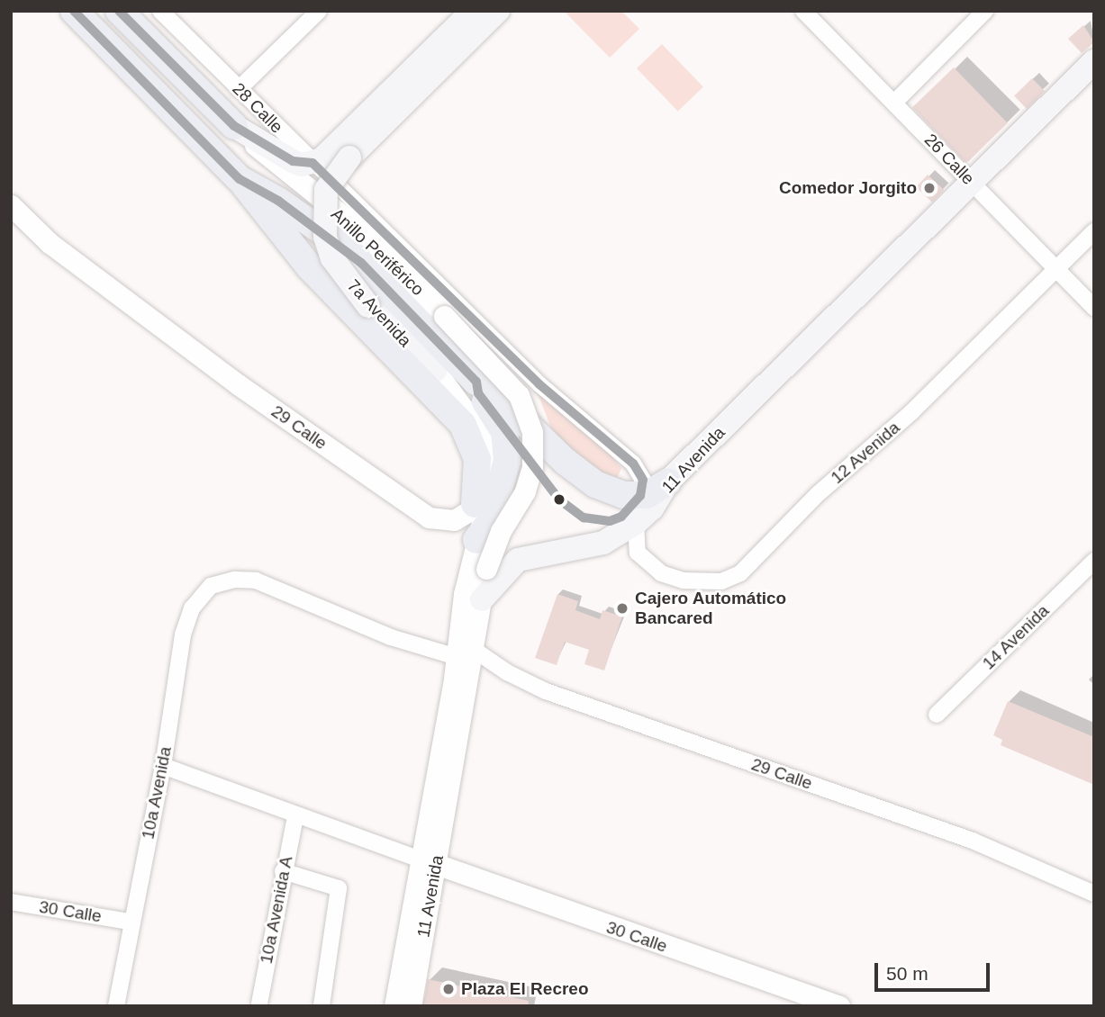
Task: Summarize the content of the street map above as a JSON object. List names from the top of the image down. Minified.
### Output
{"streets":{"main road":["Anillo Periférico","7a Avenida","11 Avenida"],"street":["28 Calle","26 Calle","29 Calle","12 Avenida","14 Avenida","10a Avenida","10a Avenida A","30 Calle"]},"crossings":[["28 Calle","Anillo Periférico"],["26 Calle","12 Avenida"],["26 Calle","11 Avenida"],["Anillo Periférico","11 Avenida"],["7a Avenida","11 Avenida"],["29 Calle","11 Avenida"],["29 Calle","10a Avenida"],["12 Avenida","11 Avenida"],["11 Avenida","30 Calle"],["10a Avenida","30 Calle"],["10a Avenida A","30 Calle"]],"places":["Comedor Jorgito","Cajero Automático Bancared","Plaza El Recreo"],"scale_bar":"50 m"}
